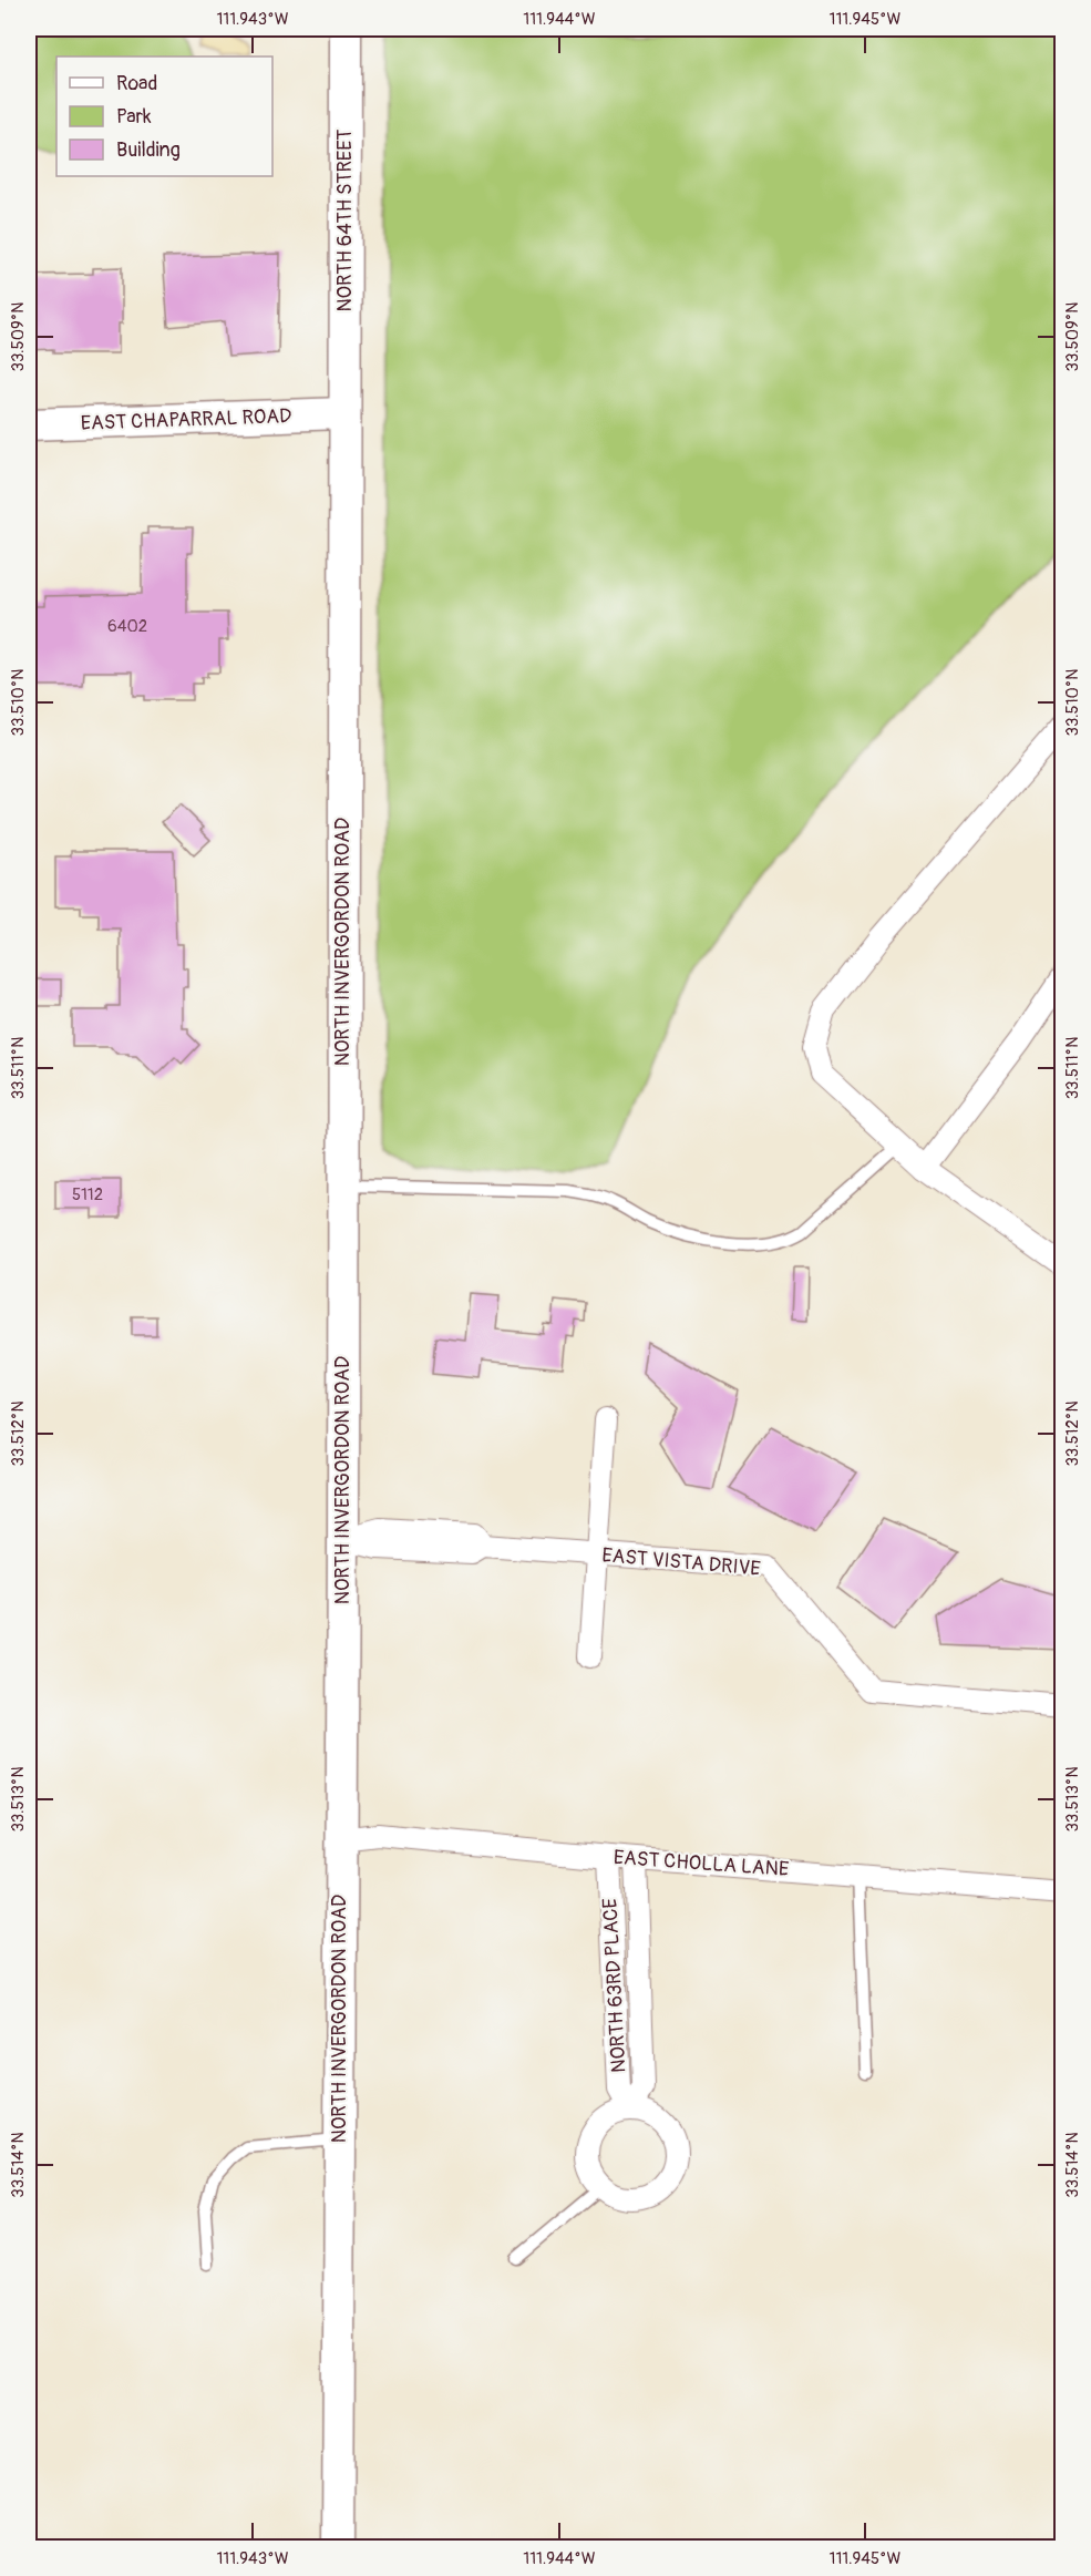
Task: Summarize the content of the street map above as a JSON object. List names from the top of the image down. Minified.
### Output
{"streets":{"street":["NORTH 64TH STREET","EAST CHAPARRAL ROAD","NORTH INVERGORDON ROAD","EAST VISTA DRIVE","EAST CHOLLA LANE","NORTH 63RD PLACE"]},"crossings":[["NORTH 64TH STREET","EAST CHAPARRAL ROAD"],["NORTH 64TH STREET","NORTH INVERGORDON ROAD"],["EAST CHAPARRAL ROAD","NORTH INVERGORDON ROAD"],["NORTH INVERGORDON ROAD","EAST VISTA DRIVE"],["NORTH INVERGORDON ROAD","EAST CHOLLA LANE"],["EAST CHOLLA LANE","NORTH 63RD PLACE"]],"house_numbers":["6402","5112"],"legend":["Road","Park","Building"],"coordinates":["111.943°W","111.944°W","111.945°W","33.509°N","33.510°N","33.511°N","33.512°N","33.513°N","33.514°N"]}
